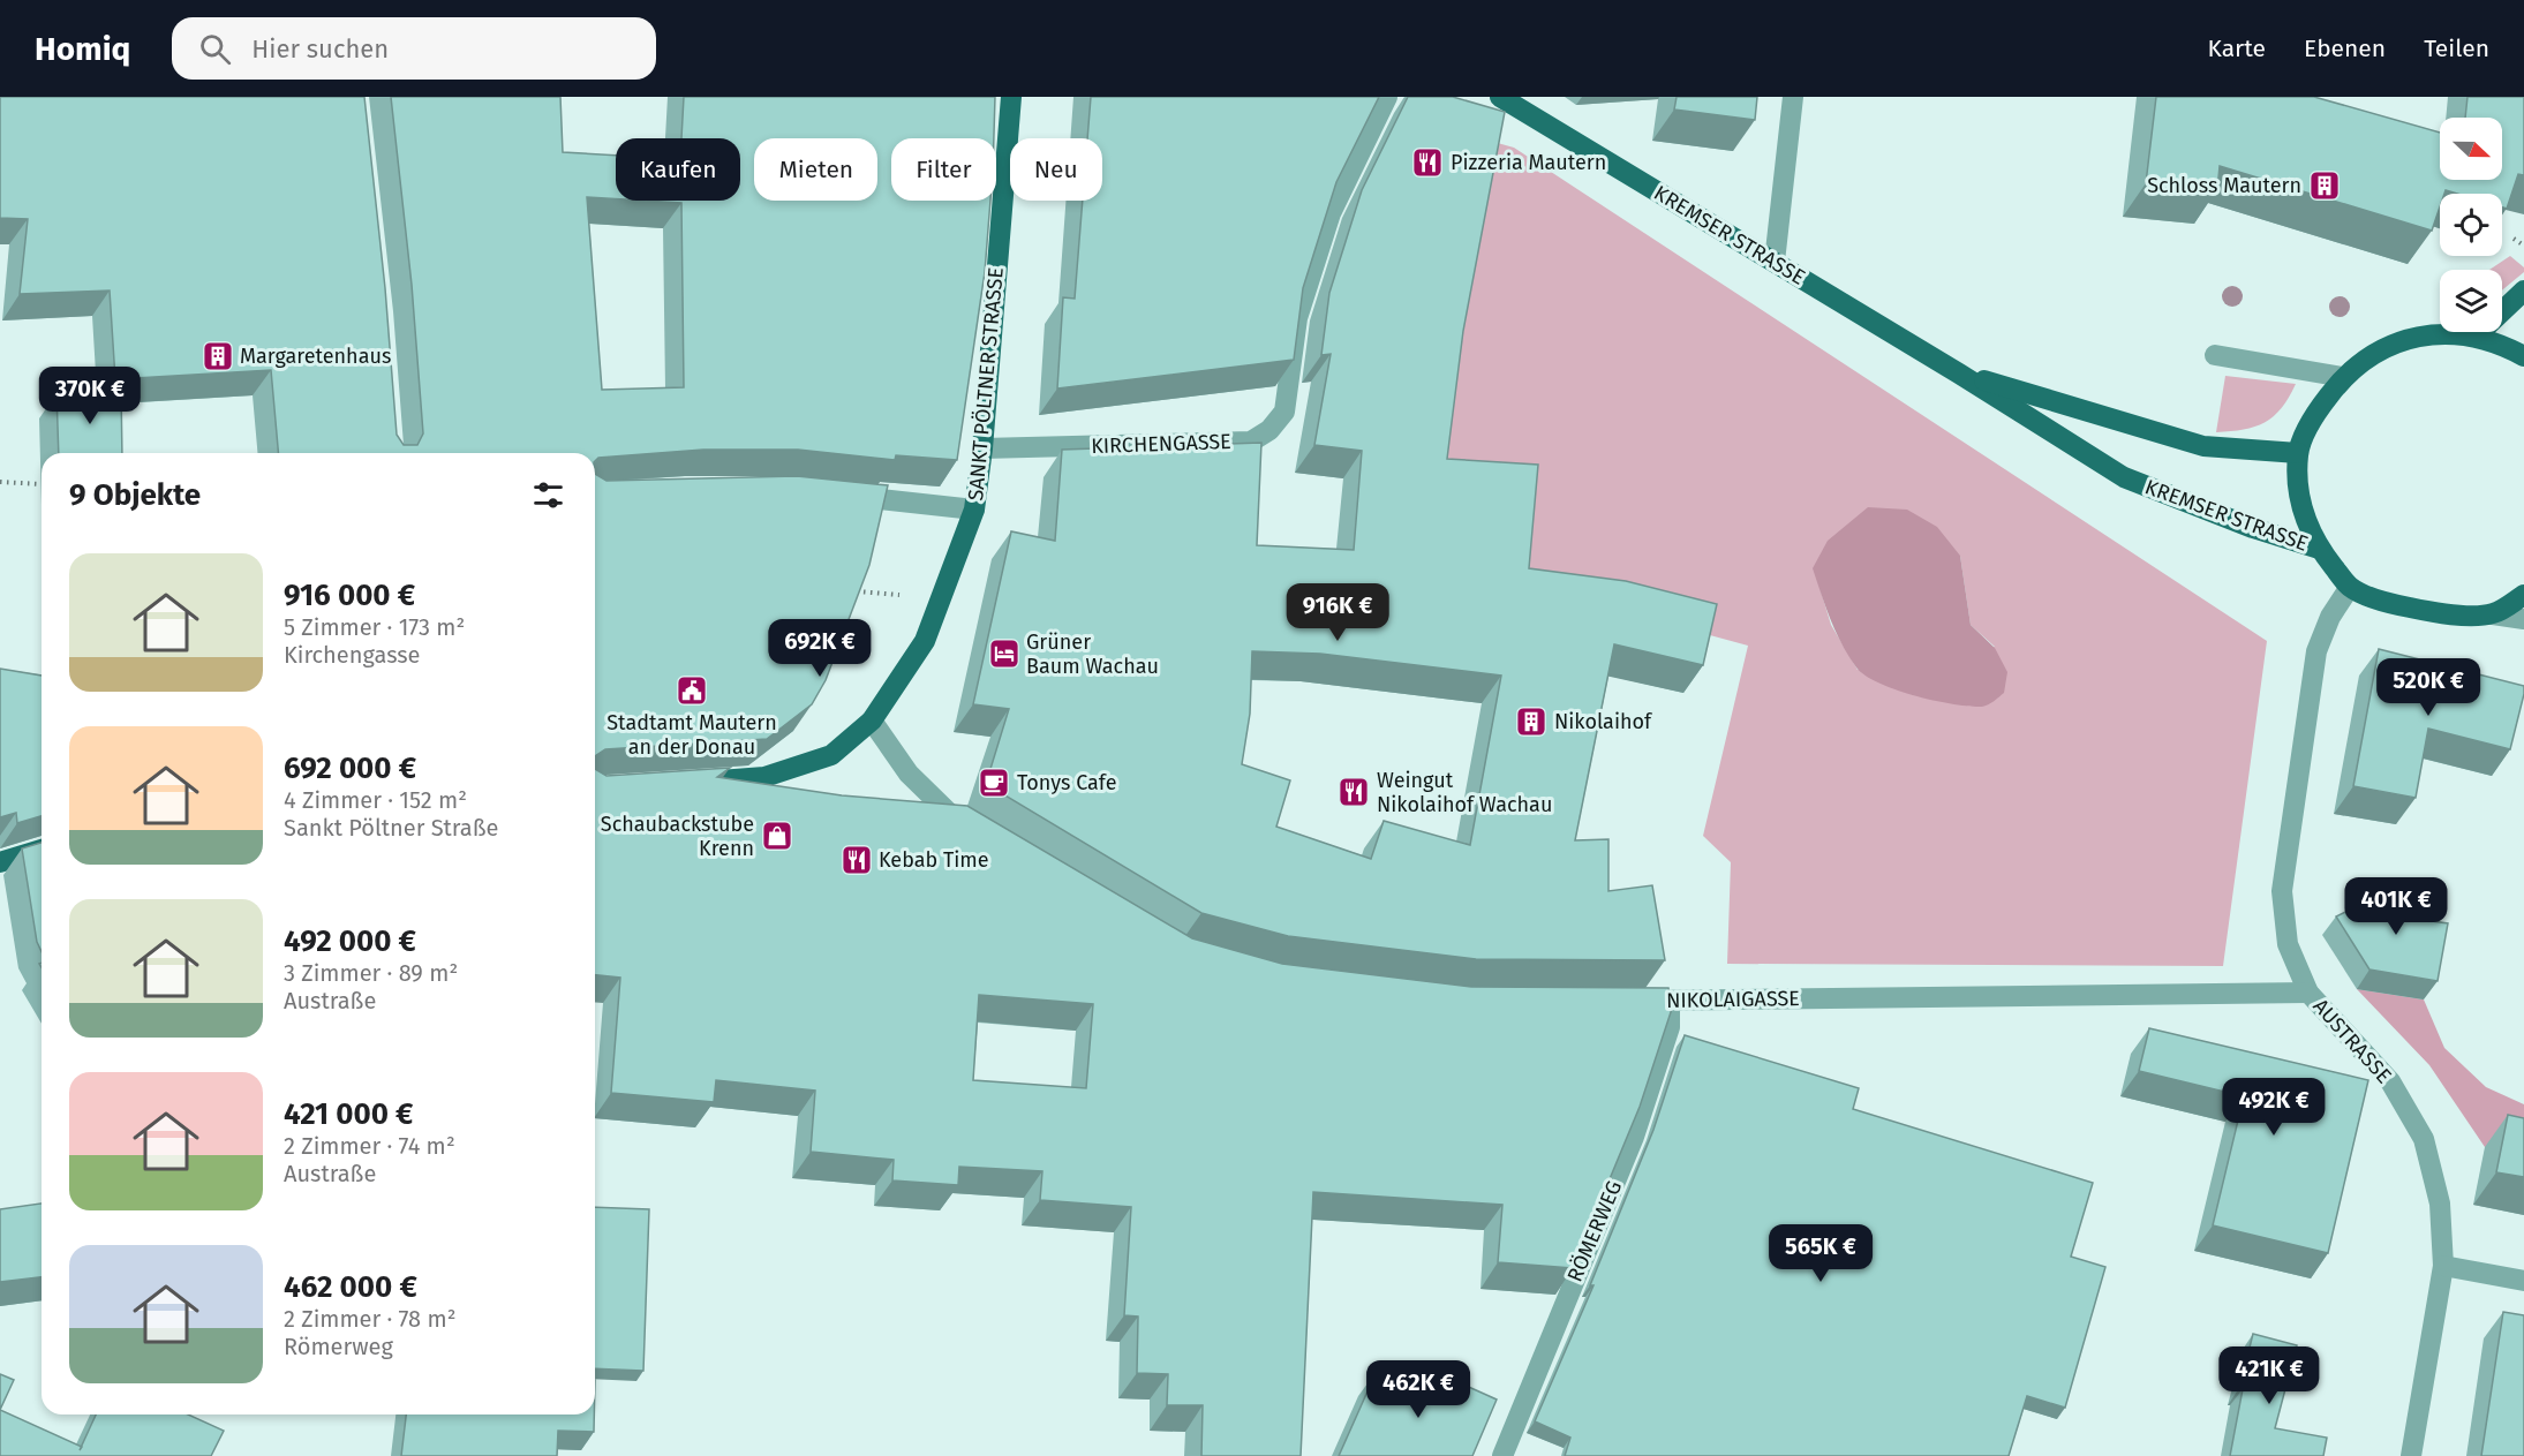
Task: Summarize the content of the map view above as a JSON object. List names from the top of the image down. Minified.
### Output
{"streets":{"main road":["KREMSER STRASSE","SANKT PÖLTNER STRASSE"],"street":["KIRCHENGASSE","NIKOLAIGASSE","AUSTRASSE","RÖMERWEG"]},"crossings":[["SANKT PÖLTNER STRASSE","KIRCHENGASSE"],["NIKOLAIGASSE","AUSTRASSE"],["NIKOLAIGASSE","RÖMERWEG"]],"places":{"restaurant":["Pizzeria Mautern","Weingut Nikolaihof Wachau","Kebab Time"],"building":["Schloss Mautern","Margaretenhaus","Nikolaihof"],"hotel":["Grüner Baum Wachau"],"public building":["Stadtamt Mautern an der Donau"],"cafe":["Tonys Cafe"],"shop":["Schaubackstube Krenn"]},"north":"right","page":{"header":"Homiq","search":"Hier suchen","nav":["Karte","Ebenen","Teilen"],"chip":["Kaufen","Mieten","Filter","Neu"],"price":["370K €","916K €","692K €","520K €","401K €","492K €","565K €","421K €","462K €"],"heading":"9 Objekte","list":[{"name":"916 000 €","note":"5 Zimmer · 173 m² · Kirchengasse"},{"name":"692 000 €","note":"4 Zimmer · 152 m² · Sankt Pöltner Straße"},{"name":"492 000 €","note":"3 Zimmer · 89 m² · Austraße"},{"name":"421 000 €","note":"2 Zimmer · 74 m² · Austraße"},{"name":"462 000 €","note":"2 Zimmer · 78 m² · Römerweg"}]}}
